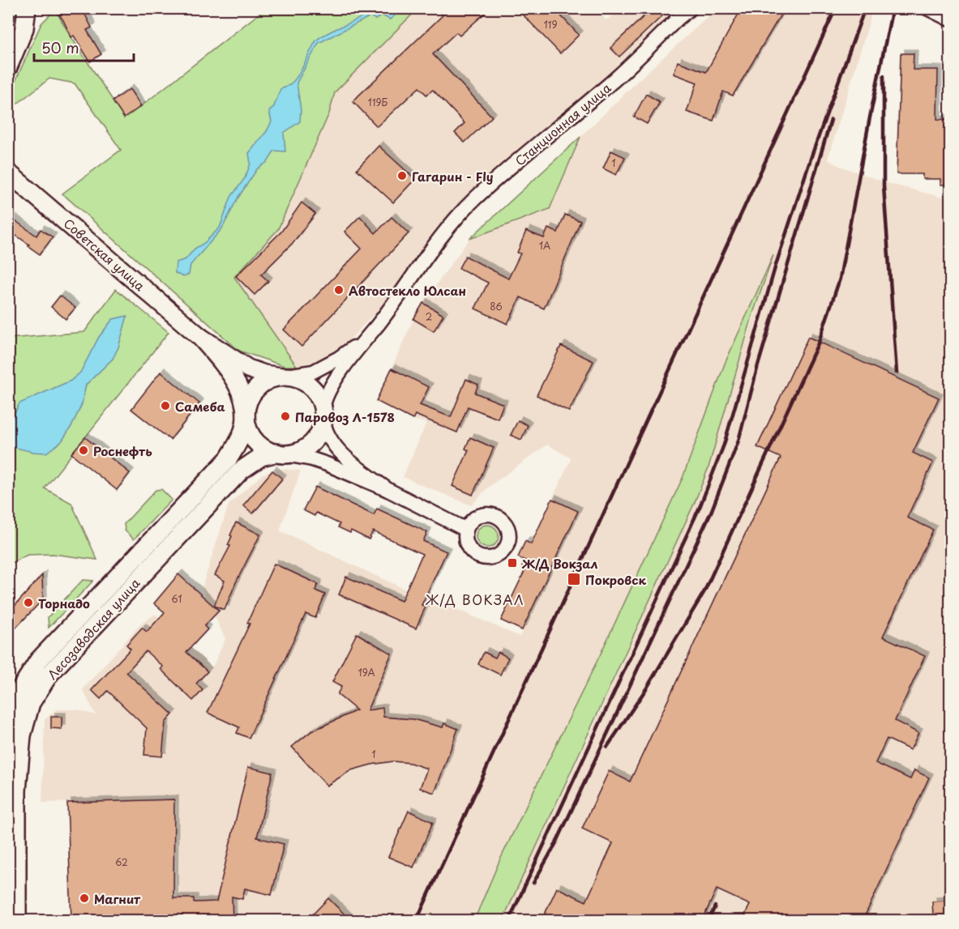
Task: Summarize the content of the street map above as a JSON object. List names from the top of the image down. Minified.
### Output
{"streets":{"main road":["Советская улица","Лесозаводская улица"],"street":["Станционная улица"]},"crossings":[["Станционная улица","Советская улица"],["Станционная улица","Лесозаводская улица"],["Советская улица","Лесозаводская улица"]],"districts":["Ж/Д ВОКЗАЛ"],"places":{"other":["Гагарин - Fly","Автостекло Юлсан","Самеба","Паровоз Л-1578","Роснефть","Торнадо","Магнит"],"transit":["Ж/Д Вокзал","Покровск"]},"house_numbers":["119","119Б","1","1А","86","2","61","19А","1","62"],"scale_bar":"50 m"}
